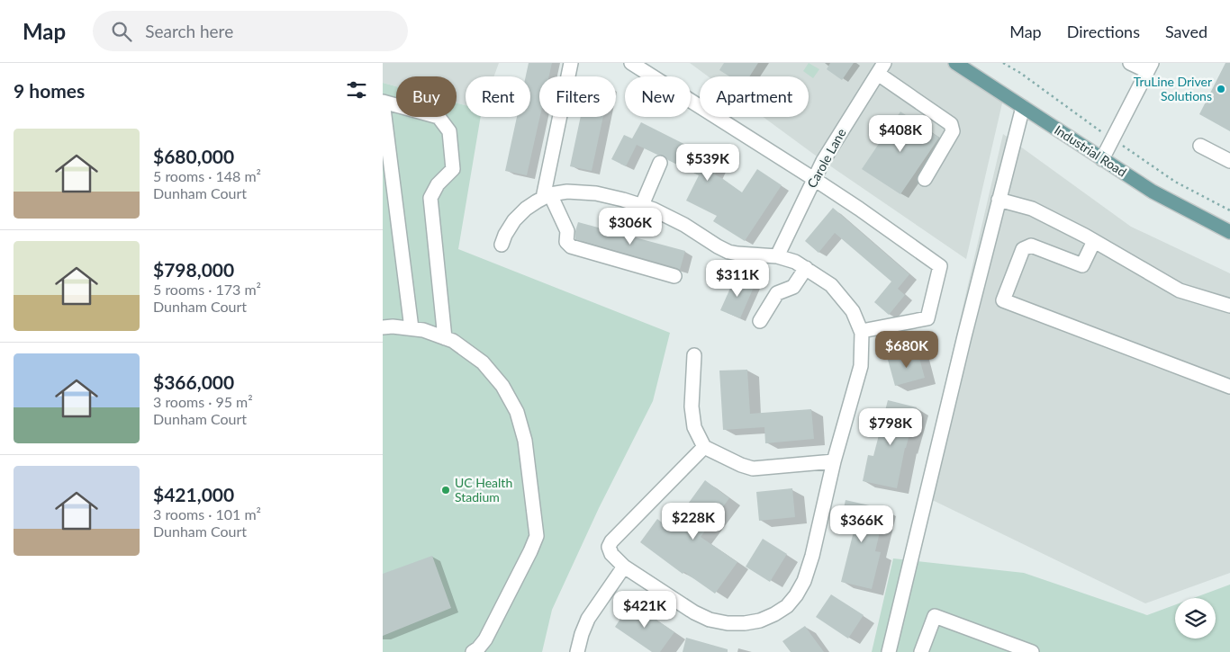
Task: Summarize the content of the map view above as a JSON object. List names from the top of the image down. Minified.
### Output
{"streets":{"main road":["Industrial Road"],"street":["Carole Lane"]},"places":["TruLine Driver Solutions","UC Health Stadium"],"page":{"header":"Map","search":"Search here","nav":["Map","Directions","Saved"],"heading":"9 homes","chip":["Buy","Rent","Filters","New","Apartment"],"price":["$408K","$539K","$306K","$311K","$680K","$798K","$228K","$366K","$421K"],"list":[{"name":"$680,000","note":"5 rooms · 148 m² · Dunham Court"},{"name":"$798,000","note":"5 rooms · 173 m² · Dunham Court"},{"name":"$366,000","note":"3 rooms · 95 m² · Dunham Court"},{"name":"$421,000","note":"3 rooms · 101 m² · Dunham Court"}]}}
